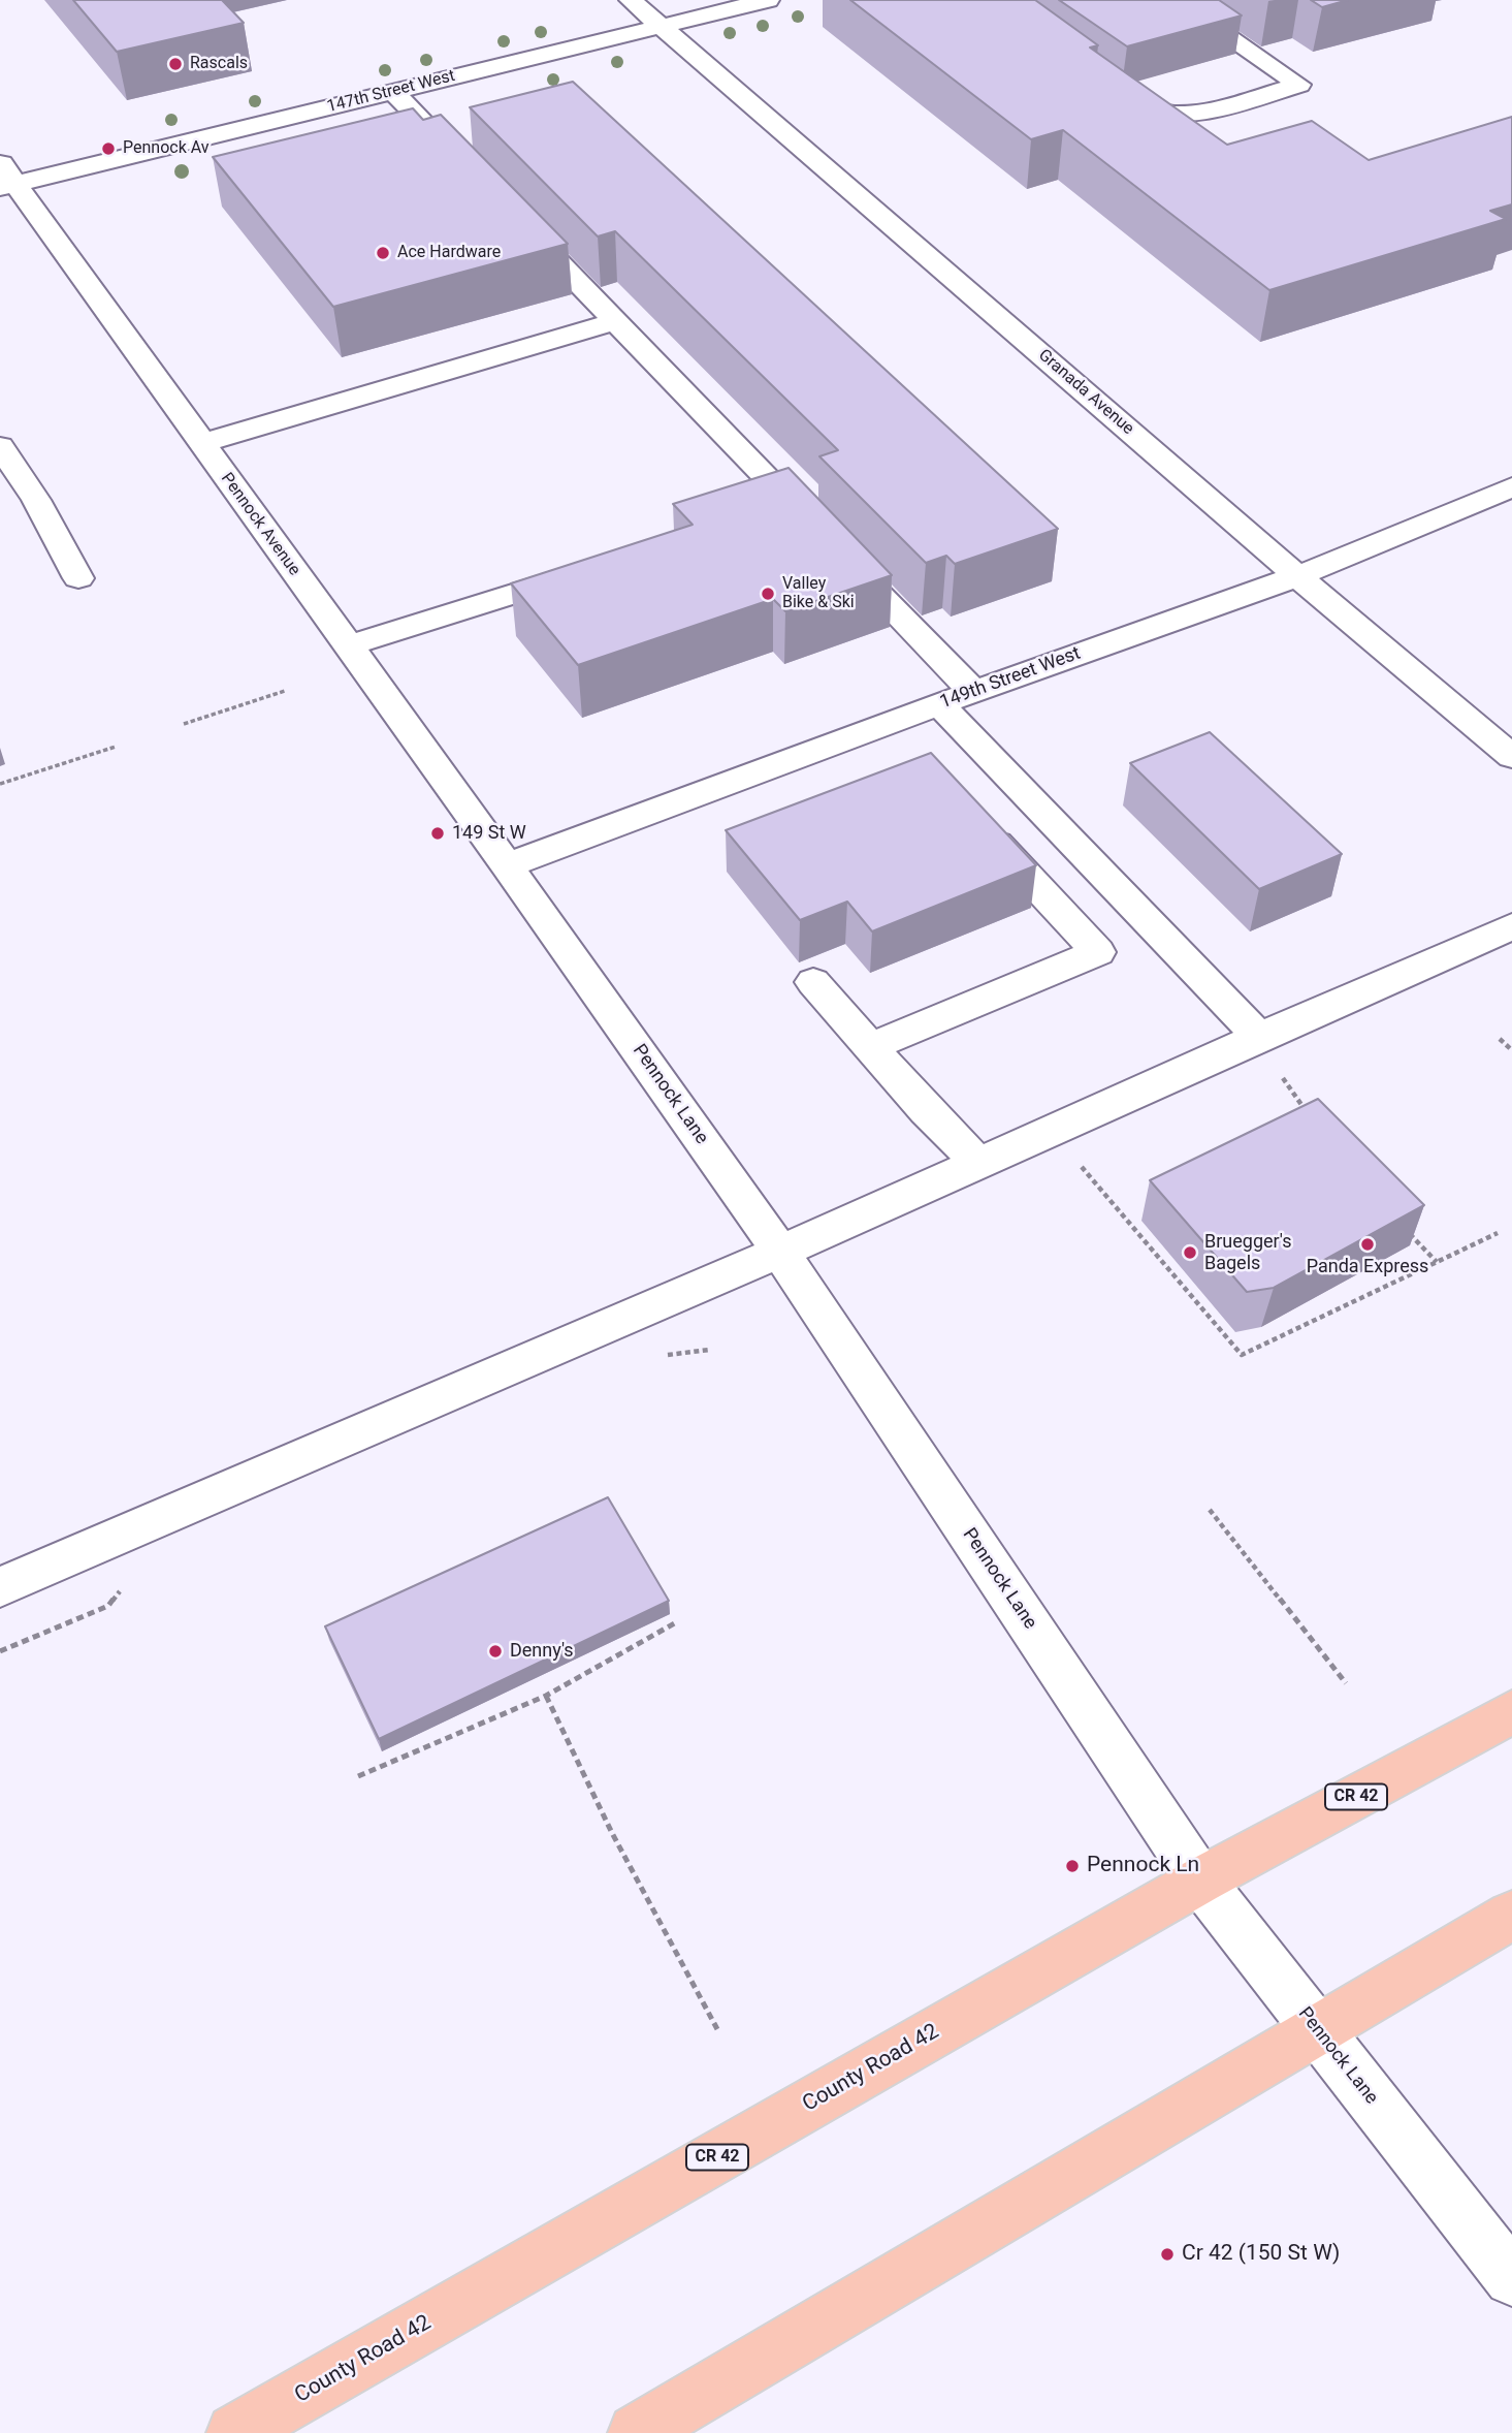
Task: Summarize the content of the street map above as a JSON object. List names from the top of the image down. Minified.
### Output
{"streets":{"highway":["CR 42","County Road 42"],"street":["147th Street West","Granada Avenue","Pennock Avenue","149th Street West","Pennock Lane"]},"crossings":[["147th Street West","Granada Avenue"],["147th Street West","Pennock Avenue"],["Granada Avenue","149th Street West"],["Pennock Avenue","149th Street West"],["Pennock Avenue","Pennock Lane"],["149th Street West","Pennock Lane"],["Pennock Lane","County Road 42"]],"places":["Rascals","Pennock Av","Ace Hardware","Valley Bike & Ski","149 St W","Panda Express","Bruegger's Bagels","Denny's","Pennock Ln","Cr 42 (150 St W)"]}
